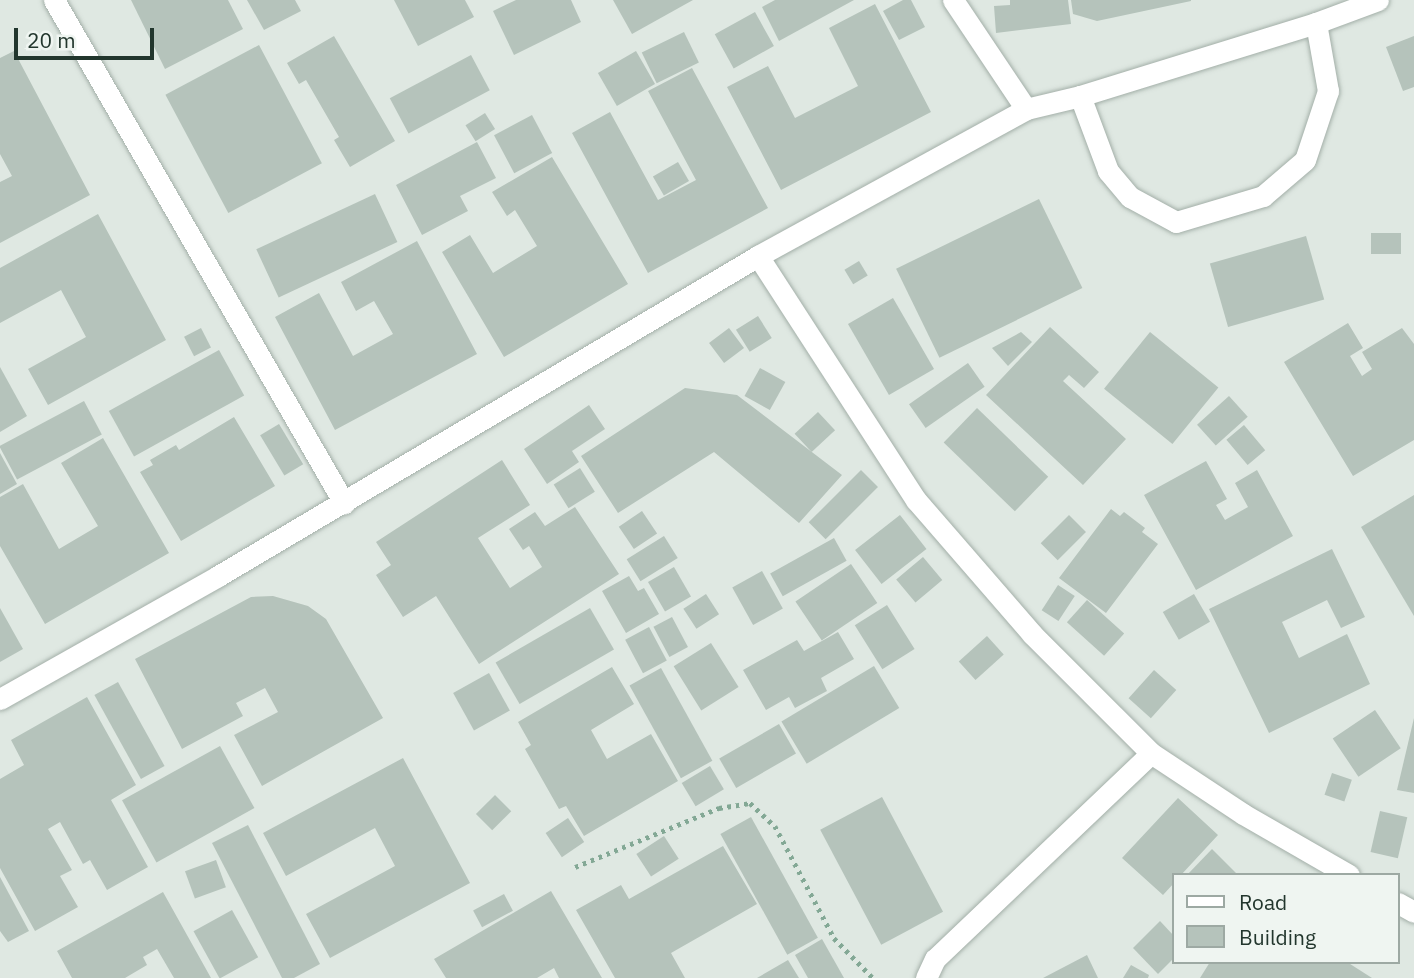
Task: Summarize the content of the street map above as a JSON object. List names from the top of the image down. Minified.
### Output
{"legend":["Road","Building"],"scale_bar":"20 m"}
